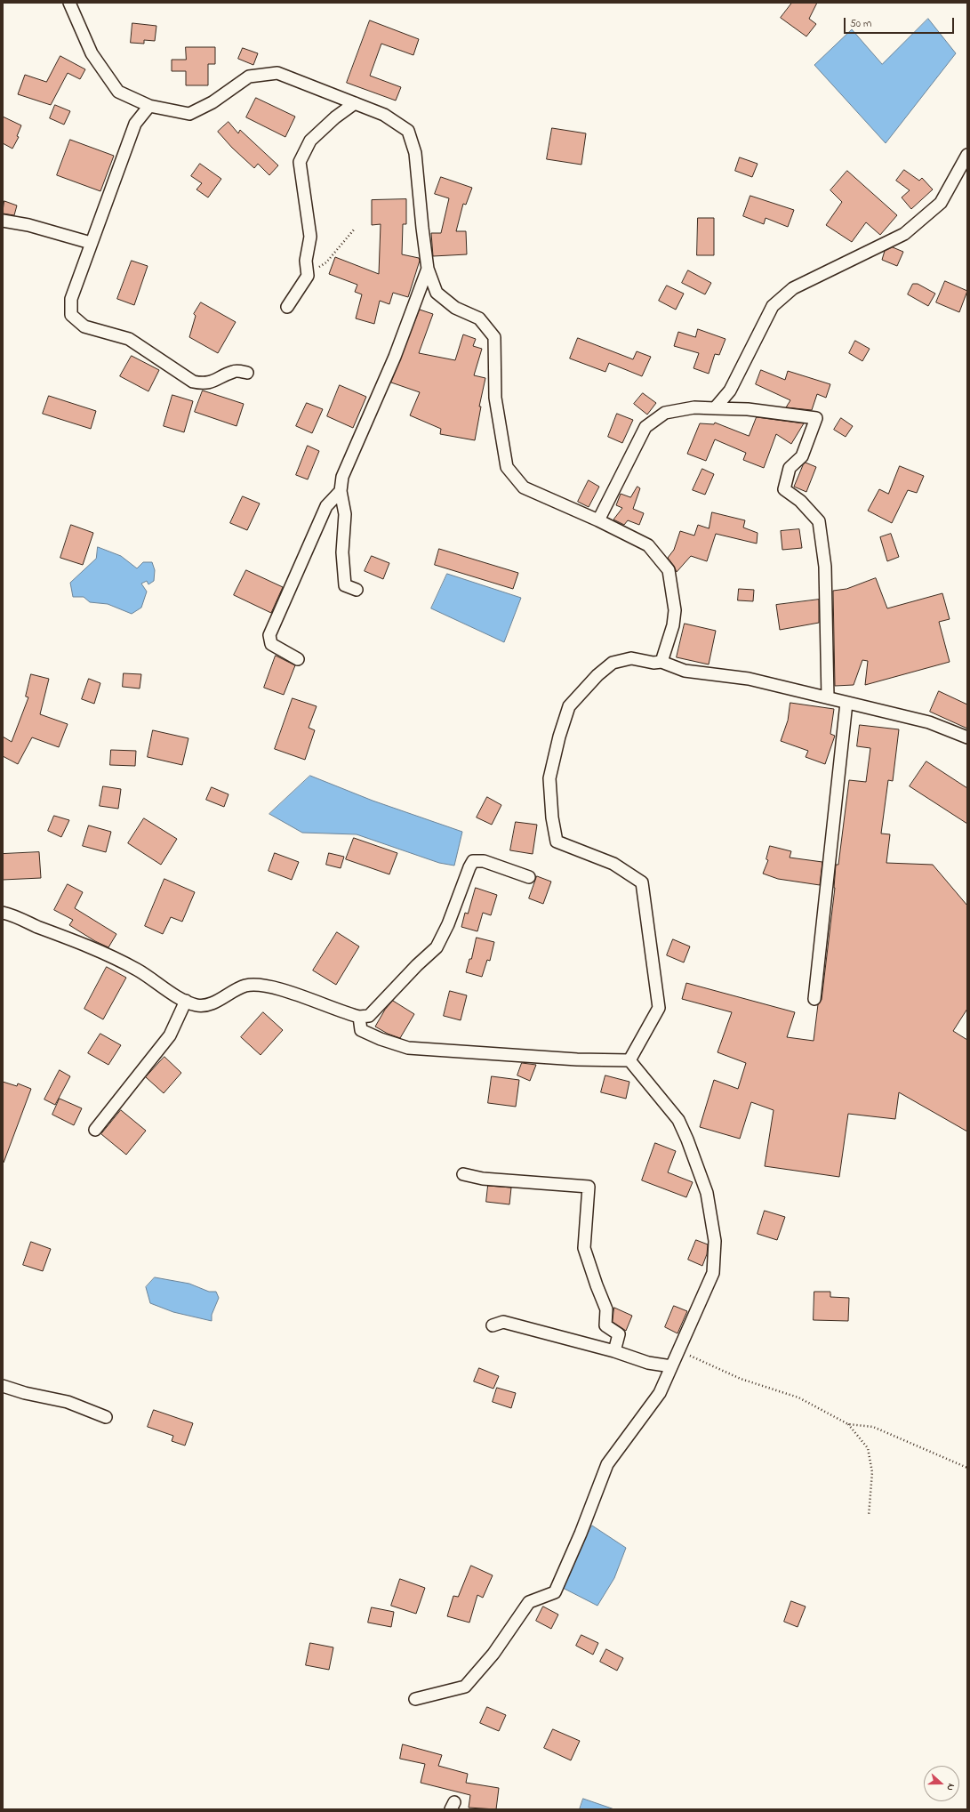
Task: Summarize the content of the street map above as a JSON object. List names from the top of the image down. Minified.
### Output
{"scale_bar":"50 m","north":"right"}
